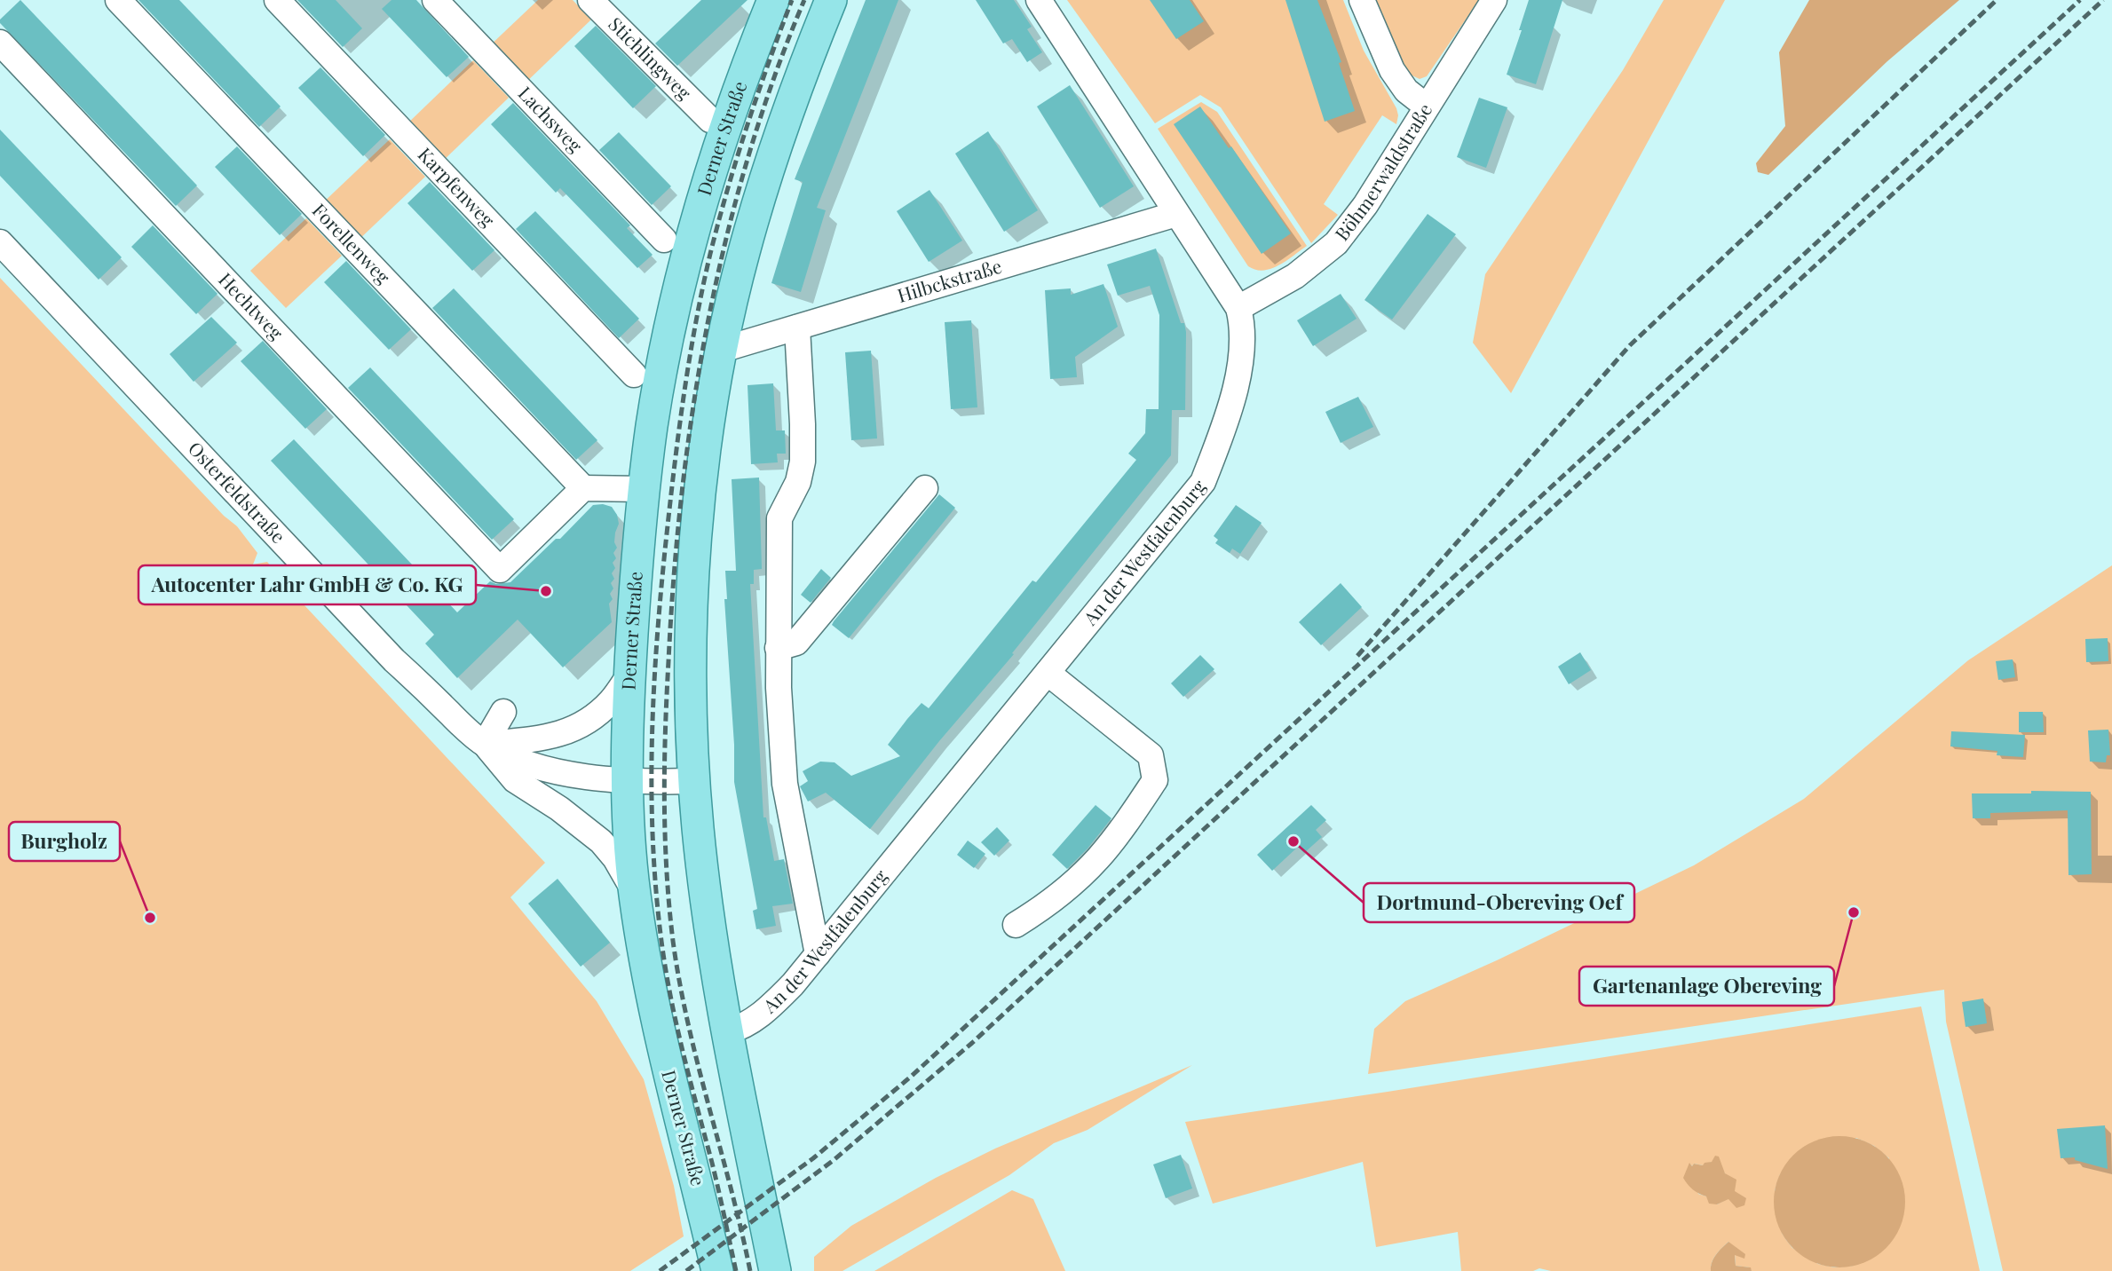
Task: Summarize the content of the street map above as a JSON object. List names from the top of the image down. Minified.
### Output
{"streets":{"main road":["Derner Straße"],"street":["Stichlingweg","Lachsweg","Böhmerwaldstraße","Karpfenweg","Forellenweg","Hilbckstraße","Hechtweg","Osterfeldstraße","An der Westfalenburg"]},"crossings":[["Derner Straße","Osterfeldstraße"],["Böhmerwaldstraße","An der Westfalenburg"],["Forellenweg","Hechtweg"],["Hilbckstraße","An der Westfalenburg"]],"places":["Autocenter Lahr GmbH & Co. KG","Dortmund-Obereving Oef","Gartenanlage Obereving","Burgholz"]}
